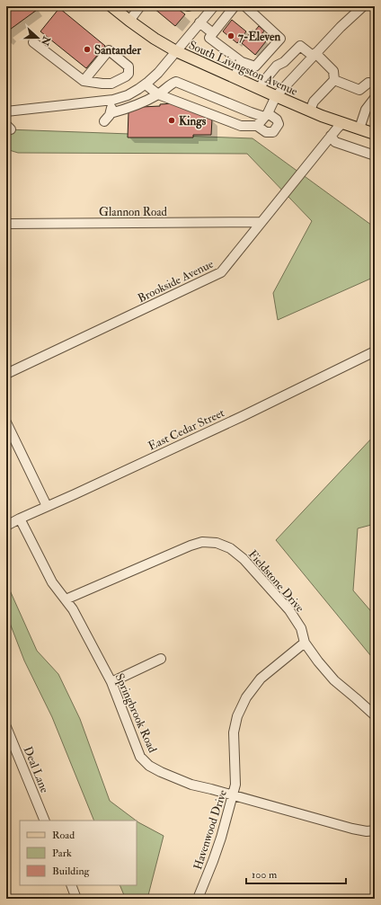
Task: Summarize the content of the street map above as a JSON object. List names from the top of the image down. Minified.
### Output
{"streets":{"main road":["South Livingston Avenue"],"street":["Glannon Road","Brookside Avenue","East Cedar Street","Fieldstone Drive","Springbrook Road","Deal Lane","Havenwood Drive"]},"crossings":[["South Livingston Avenue","Brookside Avenue"],["Glannon Road","Brookside Avenue"],["East Cedar Street","Springbrook Road"],["Fieldstone Drive","Springbrook Road"],["Fieldstone Drive","Havenwood Drive"],["Springbrook Road","Havenwood Drive"]],"places":["7-Eleven","Santander","Kings"],"legend":["Road","Park","Building"],"scale_bar":"100 m","north":"right"}
